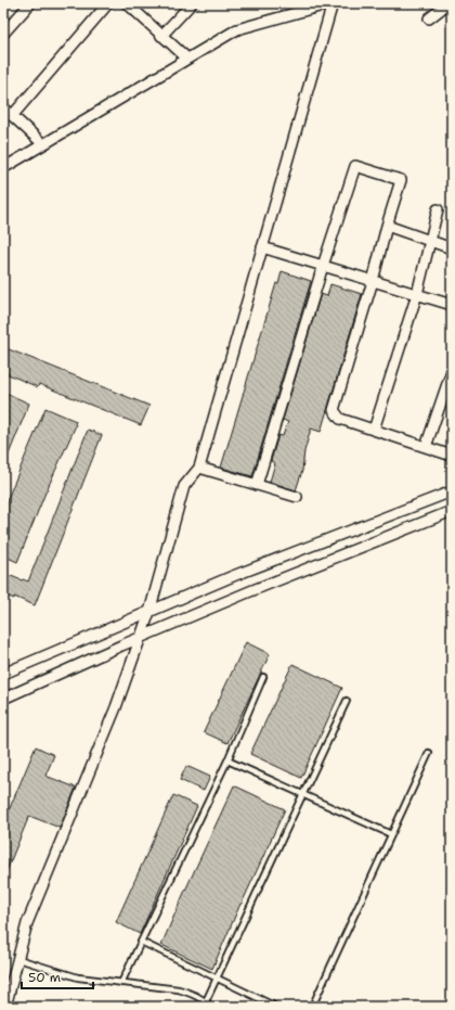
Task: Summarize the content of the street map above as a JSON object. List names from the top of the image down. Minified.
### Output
{"scale_bar":"50 m"}
